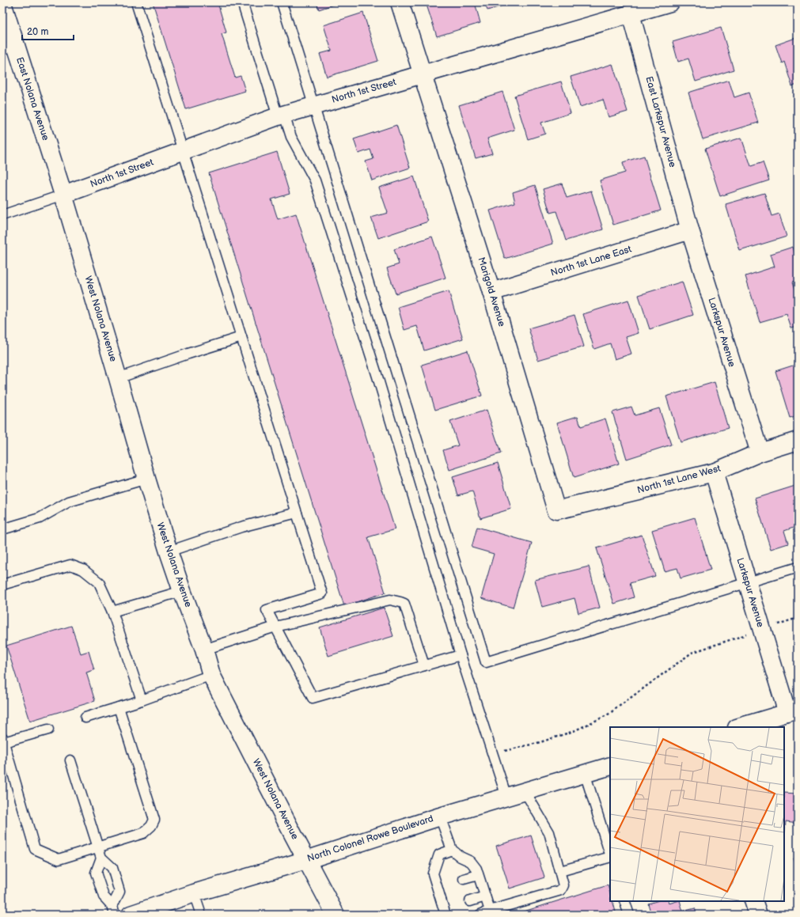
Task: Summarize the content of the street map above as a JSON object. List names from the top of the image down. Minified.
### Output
{"streets":{"street":["North 1st Street","East Nolana Avenue","East Larkspur Avenue","North 1st Lane East","Marigold Avenue","West Nolana Avenue","Larkspur Avenue","North 1st Lane West","North Colonel Rowe Boulevard"]},"crossings":[["North 1st Street","East Nolana Avenue"],["North 1st Street","East Larkspur Avenue"],["North 1st Street","Marigold Avenue"],["North 1st Street","West Nolana Avenue"],["East Nolana Avenue","West Nolana Avenue"],["East Larkspur Avenue","North 1st Lane East"],["East Larkspur Avenue","Larkspur Avenue"],["North 1st Lane East","Marigold Avenue"],["North 1st Lane East","Larkspur Avenue"],["Marigold Avenue","North 1st Lane West"],["West Nolana Avenue","North Colonel Rowe Boulevard"],["Larkspur Avenue","North 1st Lane West"]],"scale_bar":"20 m"}
